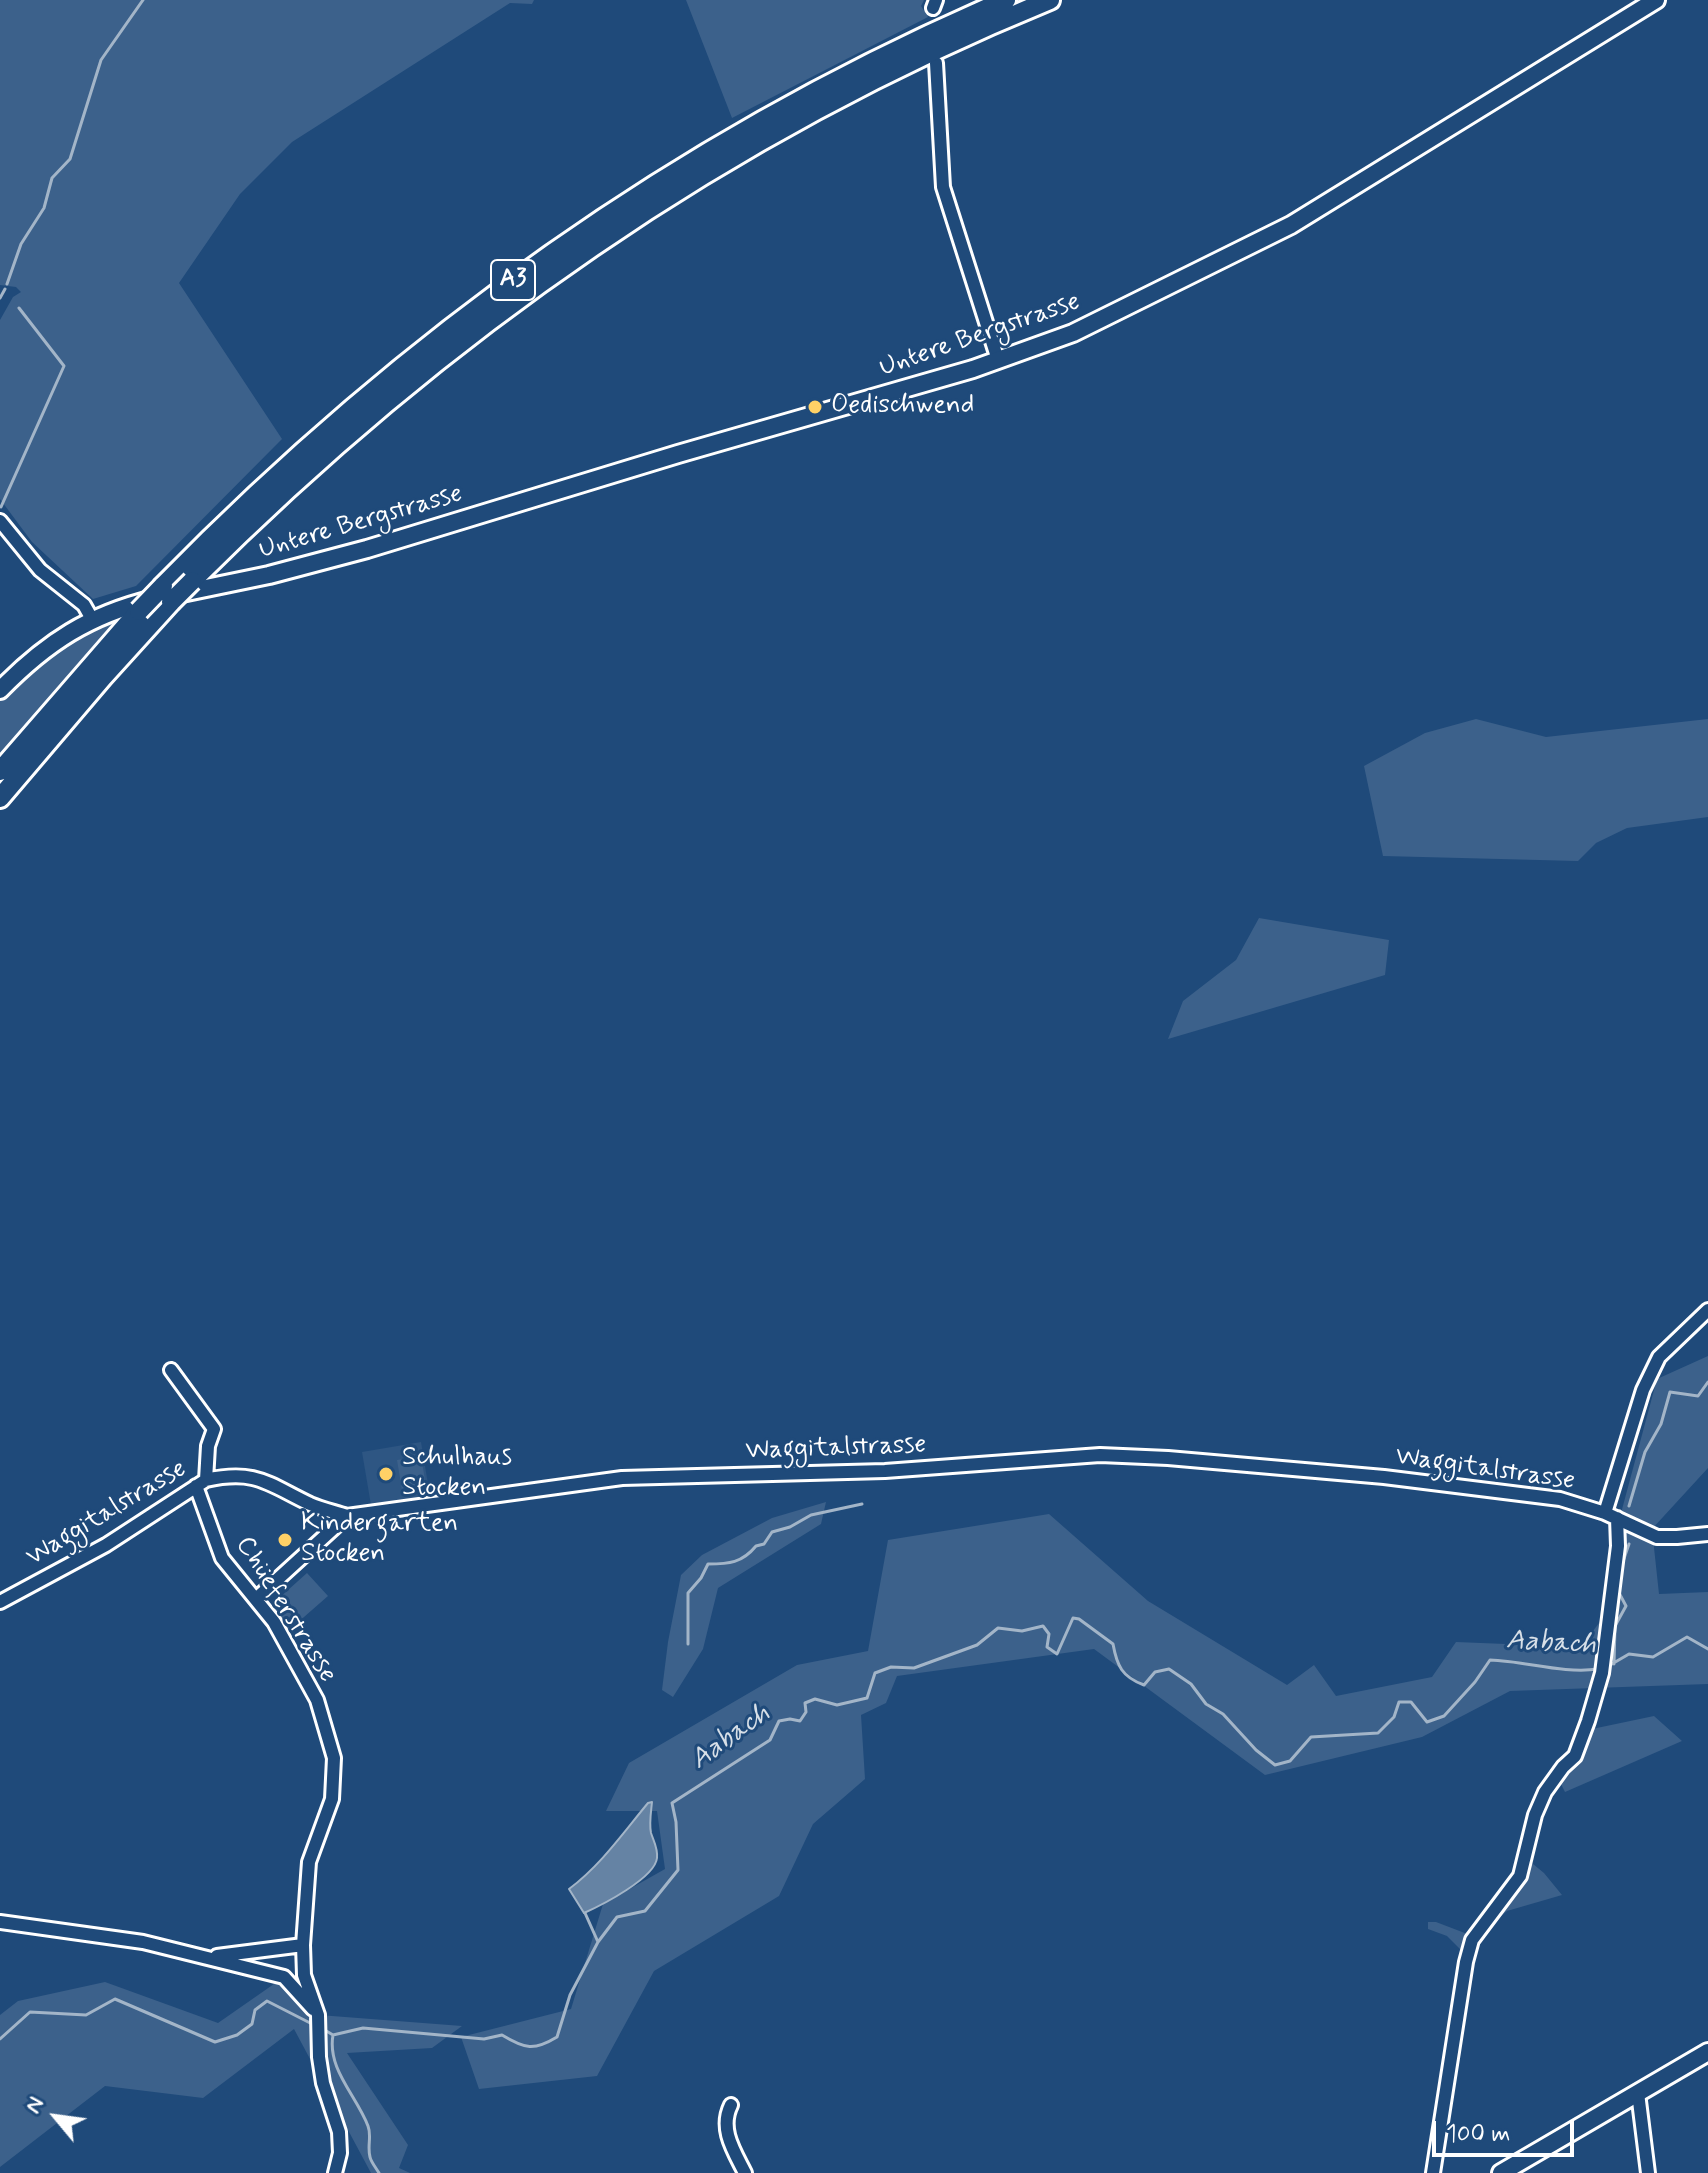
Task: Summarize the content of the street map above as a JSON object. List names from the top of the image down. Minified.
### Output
{"streets":{"highway":["A3"],"main road":["Untere Bergstrasse"],"street":["Waggitalstrasse","Chüeferstrasse"]},"crossings":[["Waggitalstrasse","Chüeferstrasse"]],"water":["Aabach"],"places":["Oedischwend","Schulhaus Stocken","Kindergarten Stocken"],"scale_bar":"100 m","north":"top left"}
